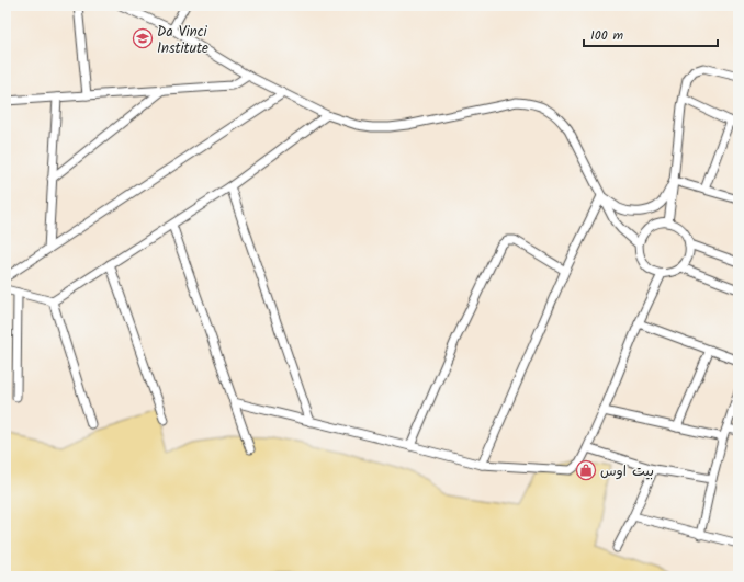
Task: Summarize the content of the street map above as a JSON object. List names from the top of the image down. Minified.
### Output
{"places":{"school or university":["Da Vinci Institute"],"shop":["بيت اوس"]},"scale_bar":"100 m"}
